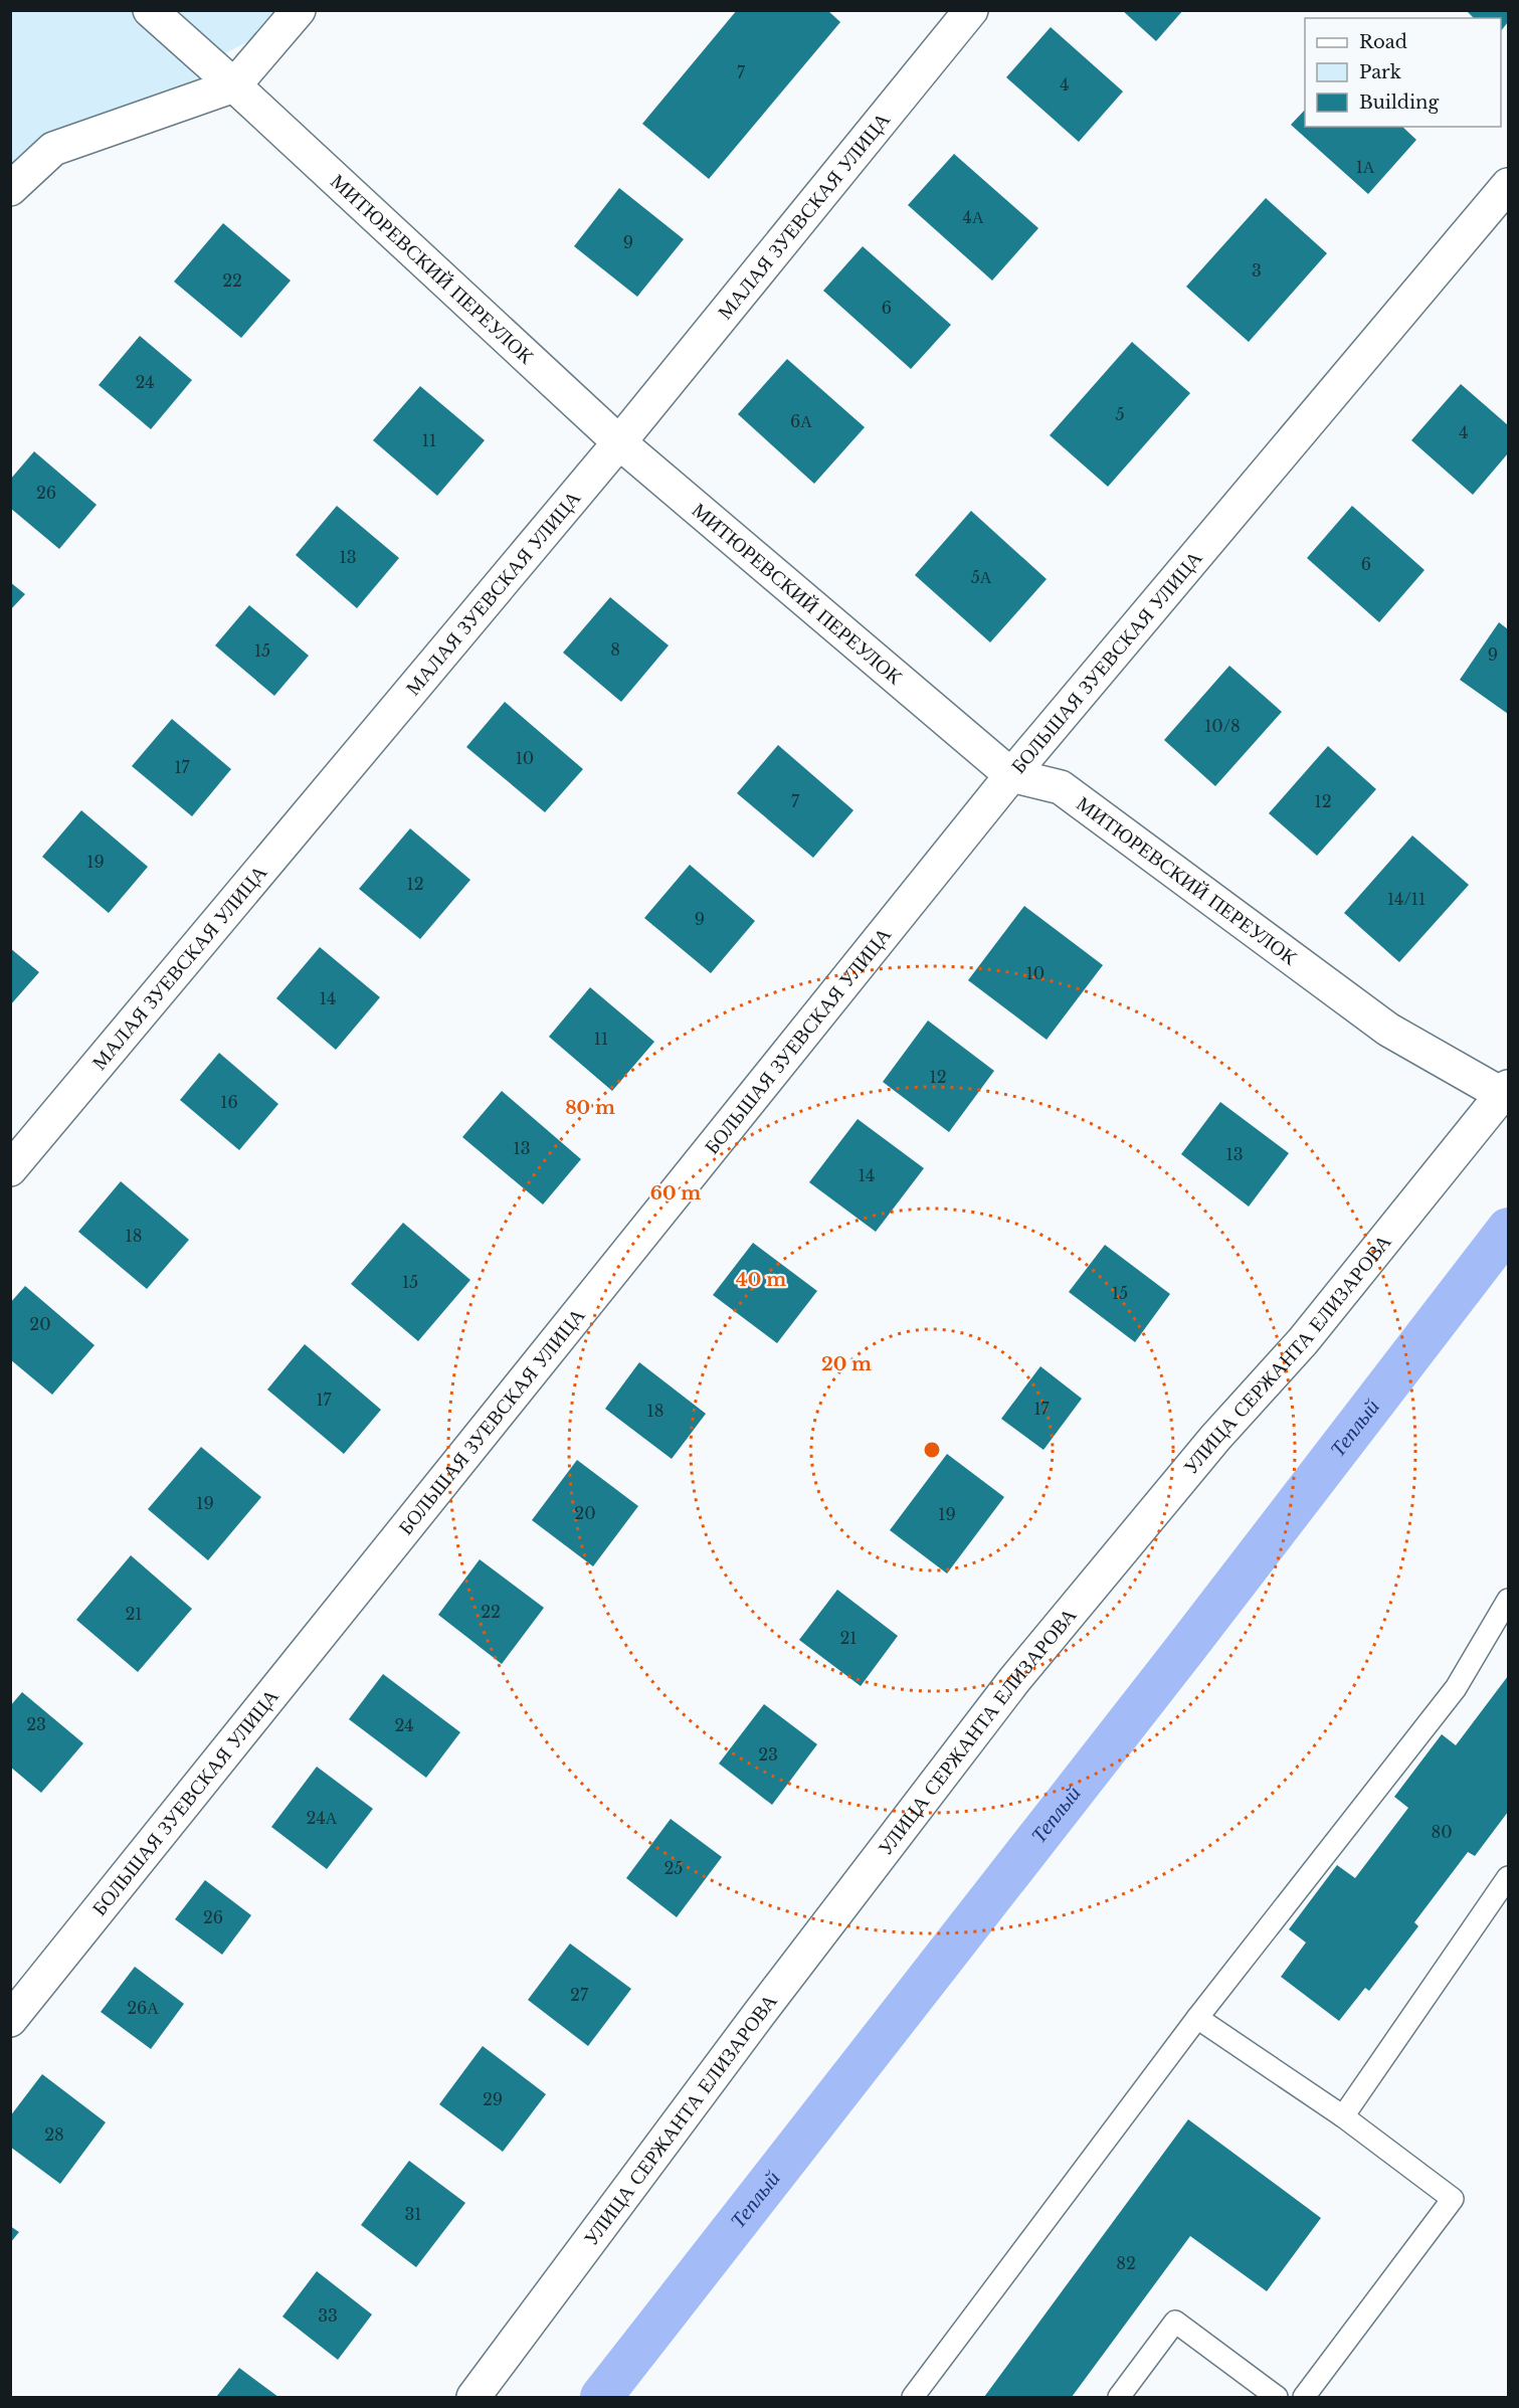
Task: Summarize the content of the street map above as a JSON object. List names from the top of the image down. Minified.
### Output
{"streets":{"street":["МАЛАЯ ЗУЕВСКАЯ УЛИЦА","МИТЮРЕВСКИЙ ПЕРЕУЛОК","БОЛЬШАЯ ЗУЕВСКАЯ УЛИЦА","УЛИЦА СЕРЖАНТА ЕЛИЗАРОВА"]},"crossings":[["МАЛАЯ ЗУЕВСКАЯ УЛИЦА","МИТЮРЕВСКИЙ ПЕРЕУЛОК"],["МИТЮРЕВСКИЙ ПЕРЕУЛОК","БОЛЬШАЯ ЗУЕВСКАЯ УЛИЦА"],["МИТЮРЕВСКИЙ ПЕРЕУЛОК","УЛИЦА СЕРЖАНТА ЕЛИЗАРОВА"]],"water":["Теплый"],"house_numbers":["7","4","1А","4А","9","3","22","6","24","5","6А","4","11","26","13","6","5А","8","15","9","10/8","10","17","7","12","19","12","14/11","9","10","14","11","12","16","13","13","14","18","15","15","20","17","17","18","19","20","19","22","21","21","23","24","23","24А","80","25","26","27","26А","29","28","31","82","33"],"legend":["Road","Park","Building"],"rings":["80 m","60 m","40 m","20 m"]}
